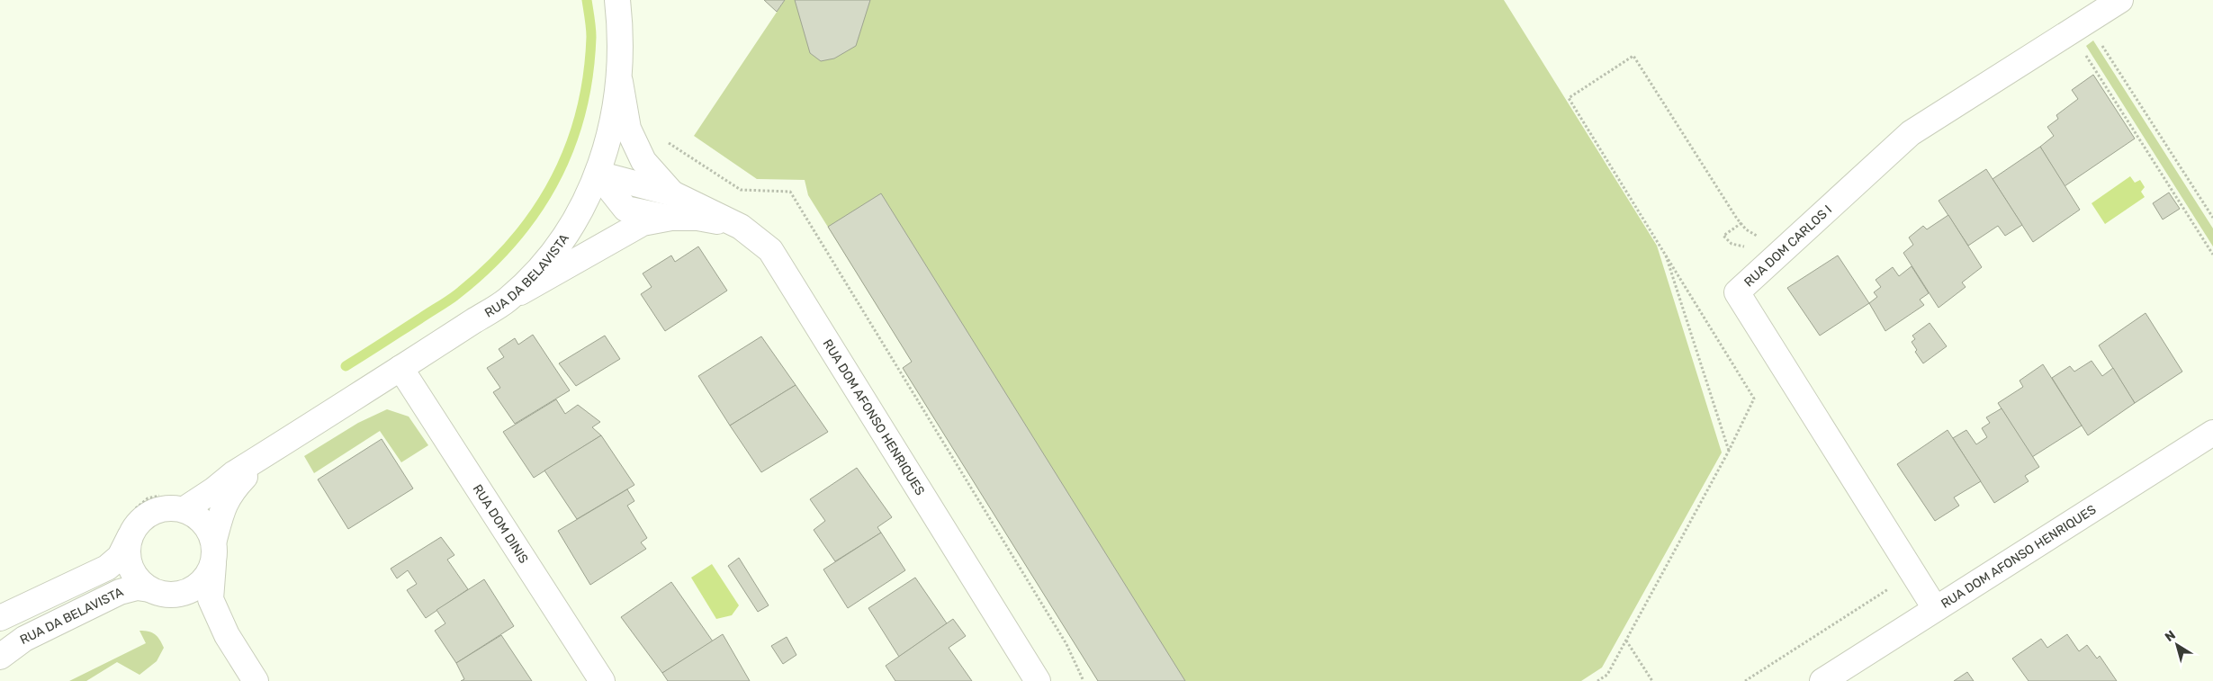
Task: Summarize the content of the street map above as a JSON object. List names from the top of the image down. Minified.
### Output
{"streets":{"street":["RUA DOM CARLOS I","RUA DA BELAVISTA","RUA DOM AFONSO HENRIQUES","RUA DOM DINIS"]},"crossings":[["RUA DOM CARLOS I","RUA DOM AFONSO HENRIQUES"],["RUA DA BELAVISTA","RUA DOM DINIS"]],"north":"top left"}
